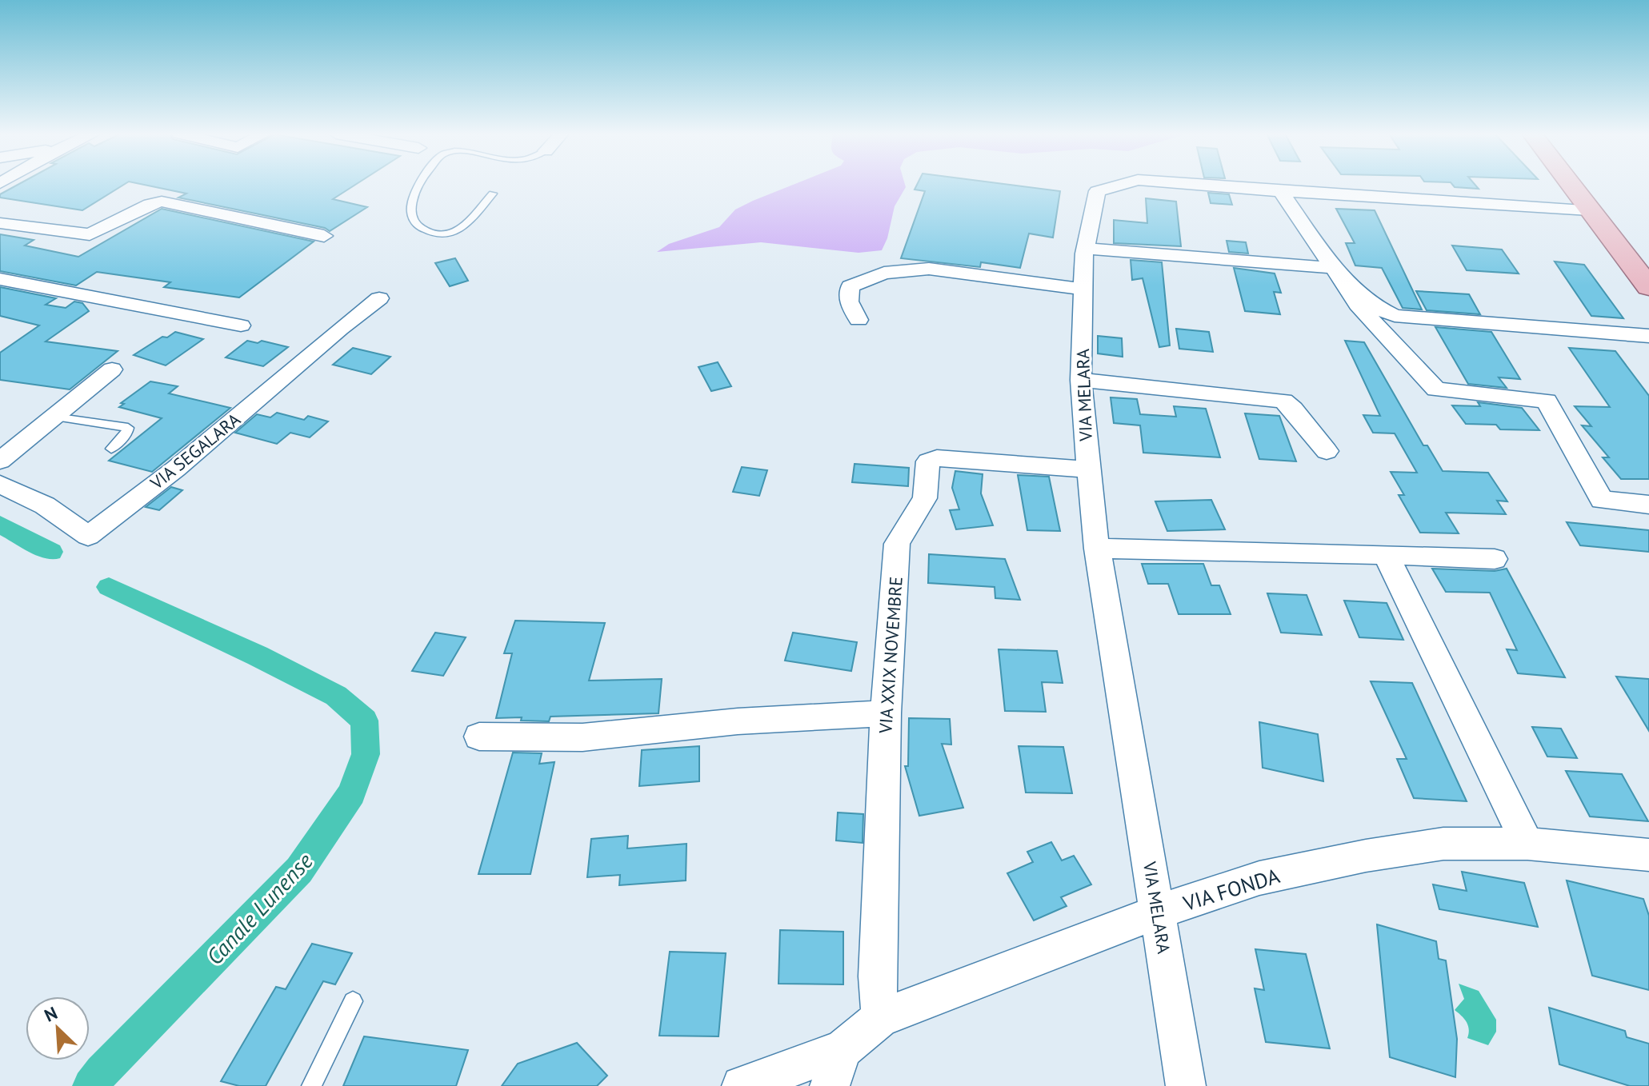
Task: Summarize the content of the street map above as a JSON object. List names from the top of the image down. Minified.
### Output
{"streets":{"street":["VIA MELARA","VIA SEGALARA","VIA XXIX NOVEMBRE","VIA FONDA"]},"crossings":[["VIA MELARA","VIA XXIX NOVEMBRE"],["VIA MELARA","VIA FONDA"],["VIA XXIX NOVEMBRE","VIA FONDA"]],"water":["Canale Lunense"],"north":"top left"}
